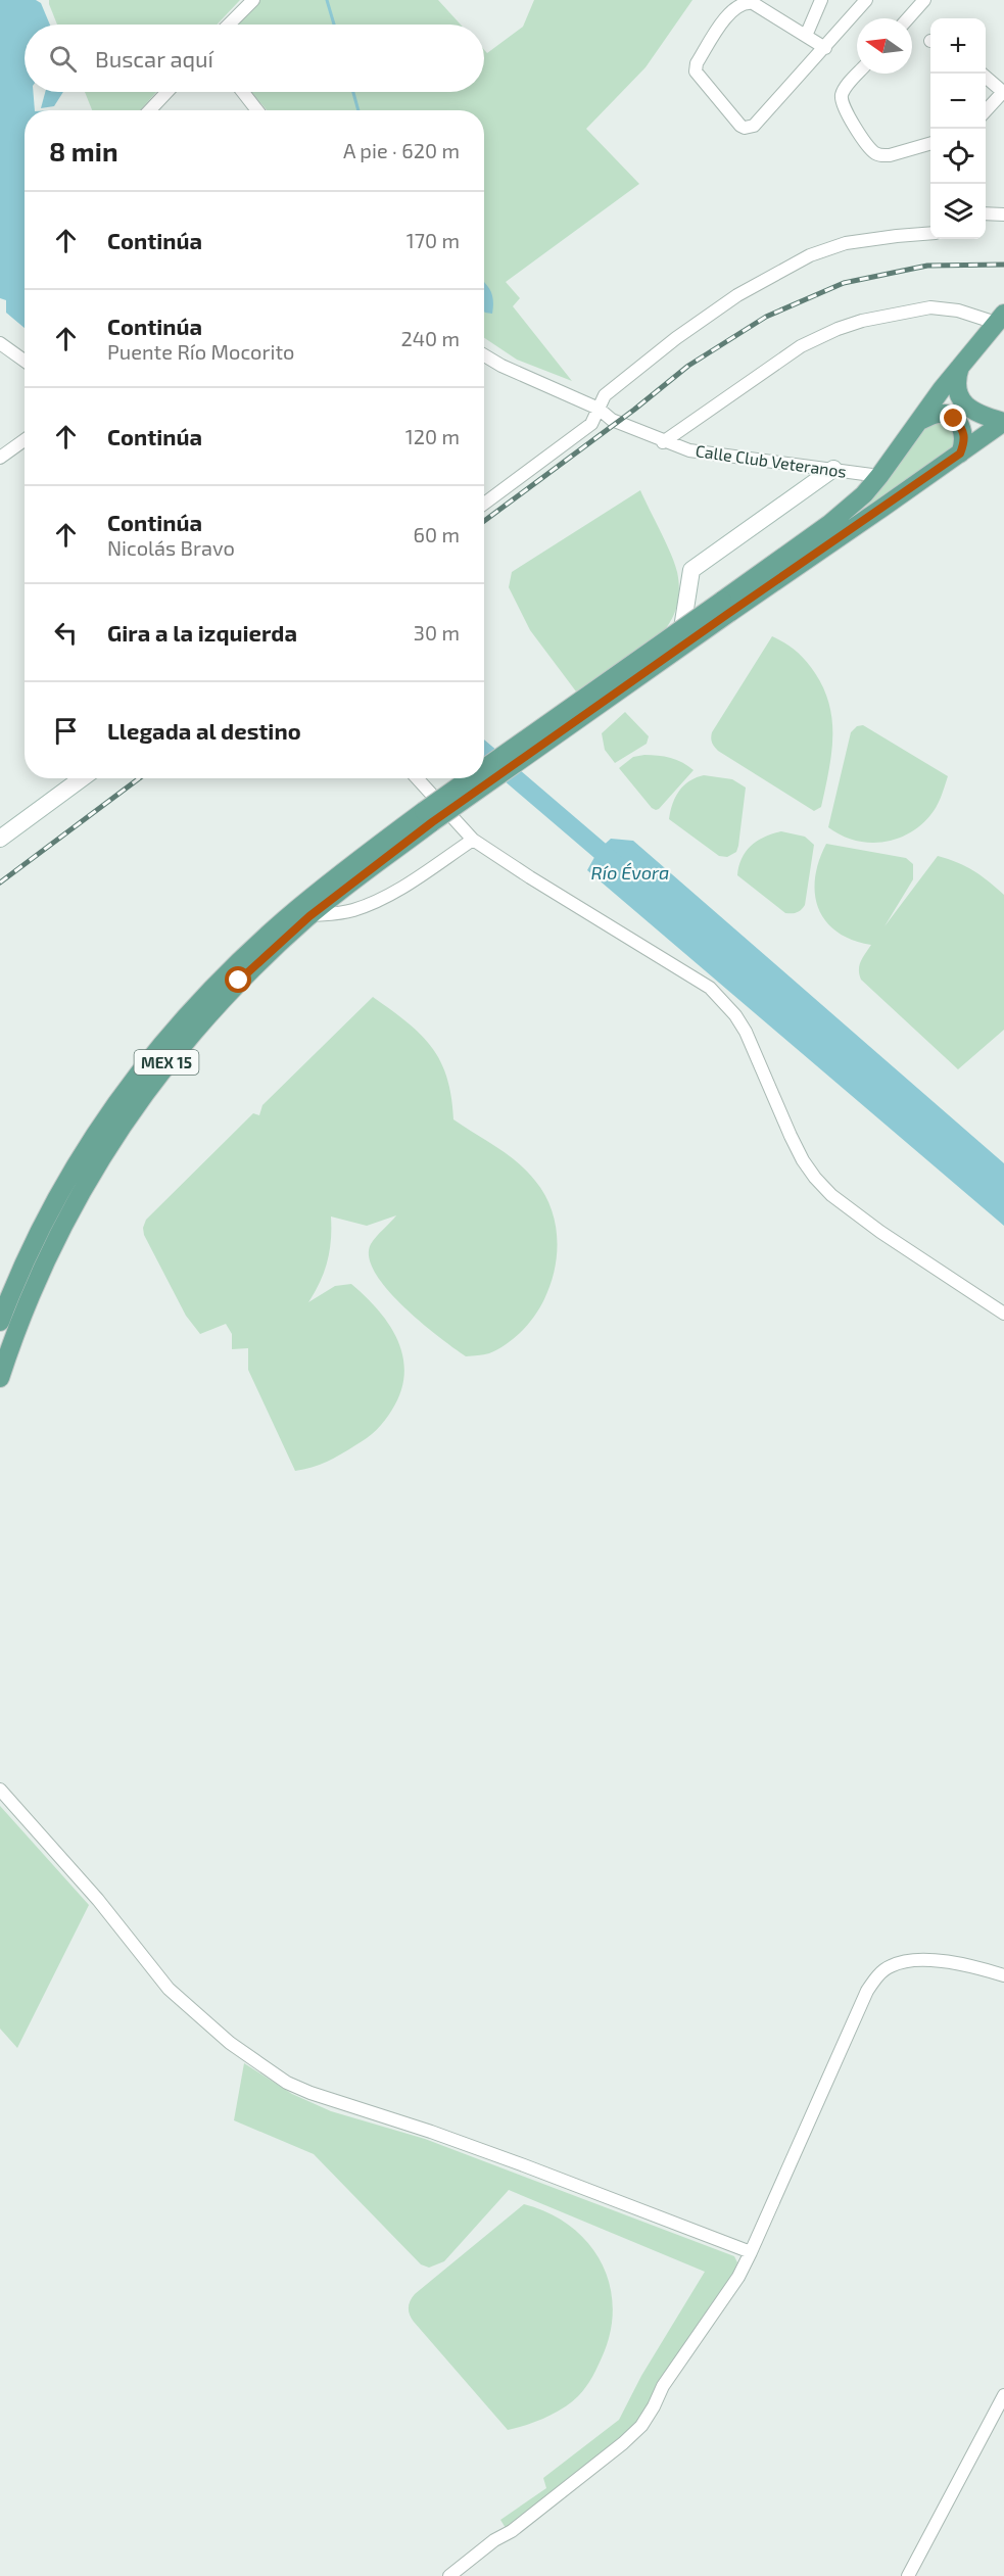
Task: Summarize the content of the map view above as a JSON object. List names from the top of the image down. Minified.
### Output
{"streets":{"main road":["MEX 15"],"street":["Calle Club Veteranos"]},"crossings":[["Calle Club Veteranos","MEX 15"]],"water":["Río Évora"],"north":"left","page":{"map_buttons":["+","−"],"search":"Buscar aquí","heading":["8 min","A pie · 620 m"],"list":[["Continúa","170 m"],["Continúa","Puente Río Mocorito","240 m"],["Continúa","120 m"],["Continúa","Nicolás Bravo","60 m"],["Gira a la izquierda","30 m"],"Llegada al destino"]}}
